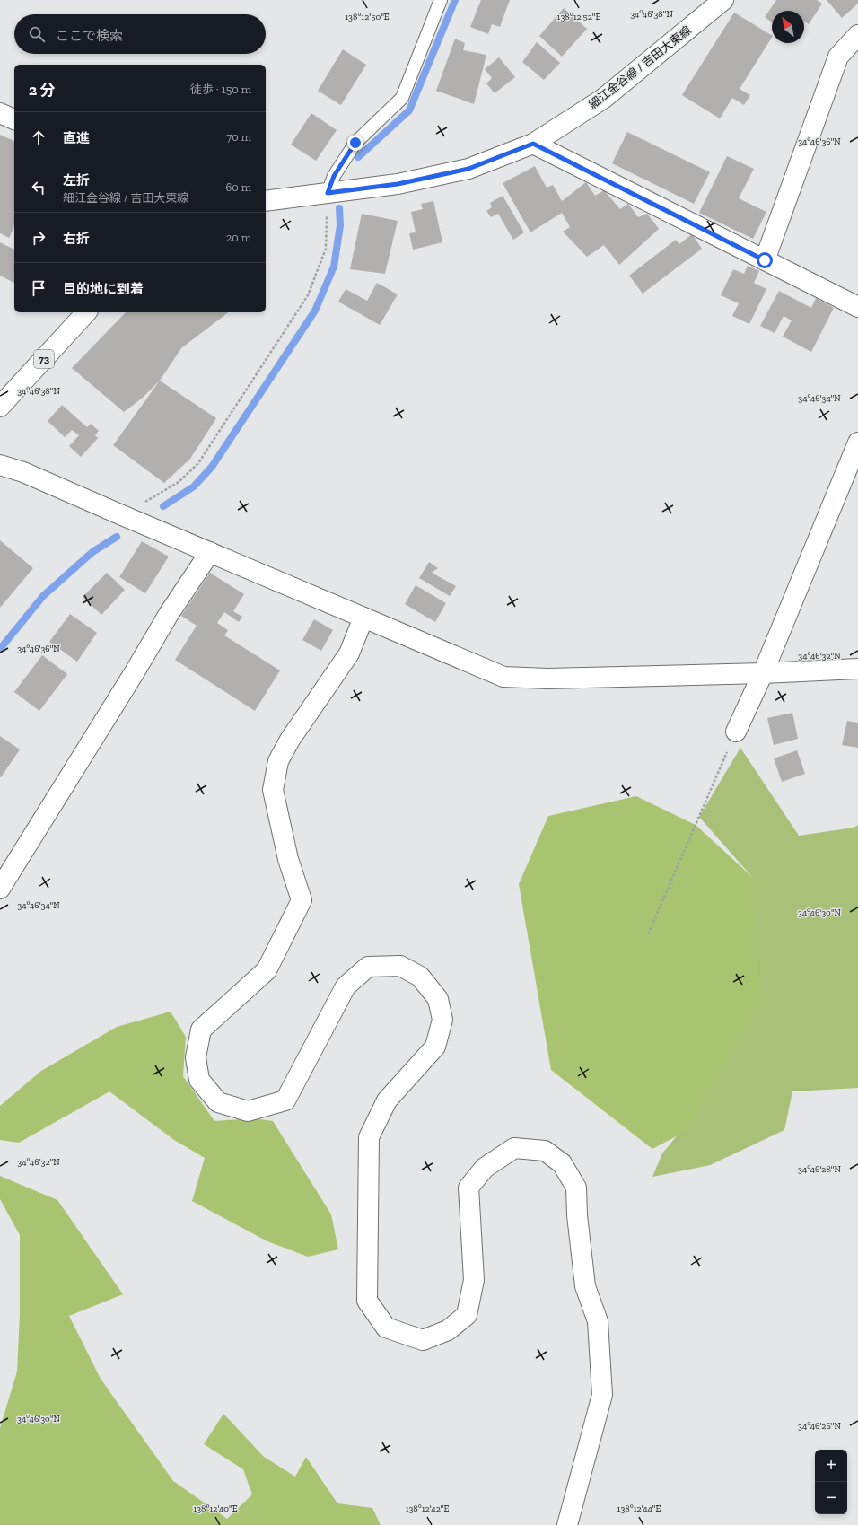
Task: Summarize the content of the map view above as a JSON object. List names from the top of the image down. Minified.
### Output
{"streets":{"street":["細江金谷線 / 吉田大東線","73"]},"north":"top left","page":{"search":"ここで検索","heading":["2 分","徒歩 · 150 m"],"list":[["直進","70 m"],["左折","細江金谷線 / 吉田大東線","60 m"],["右折","20 m"],"目的地に到着"],"map_buttons":["+","−"]},"coordinates":["34°46'38\"N","138°12'50\"E","138°12'52\"E","34°46'36\"N","34°46'34\"N","34°46'32\"N","34°46'30\"N","34°46'28\"N","34°46'26\"N","138°12'40\"E","138°12'42\"E","138°12'44\"E"]}
